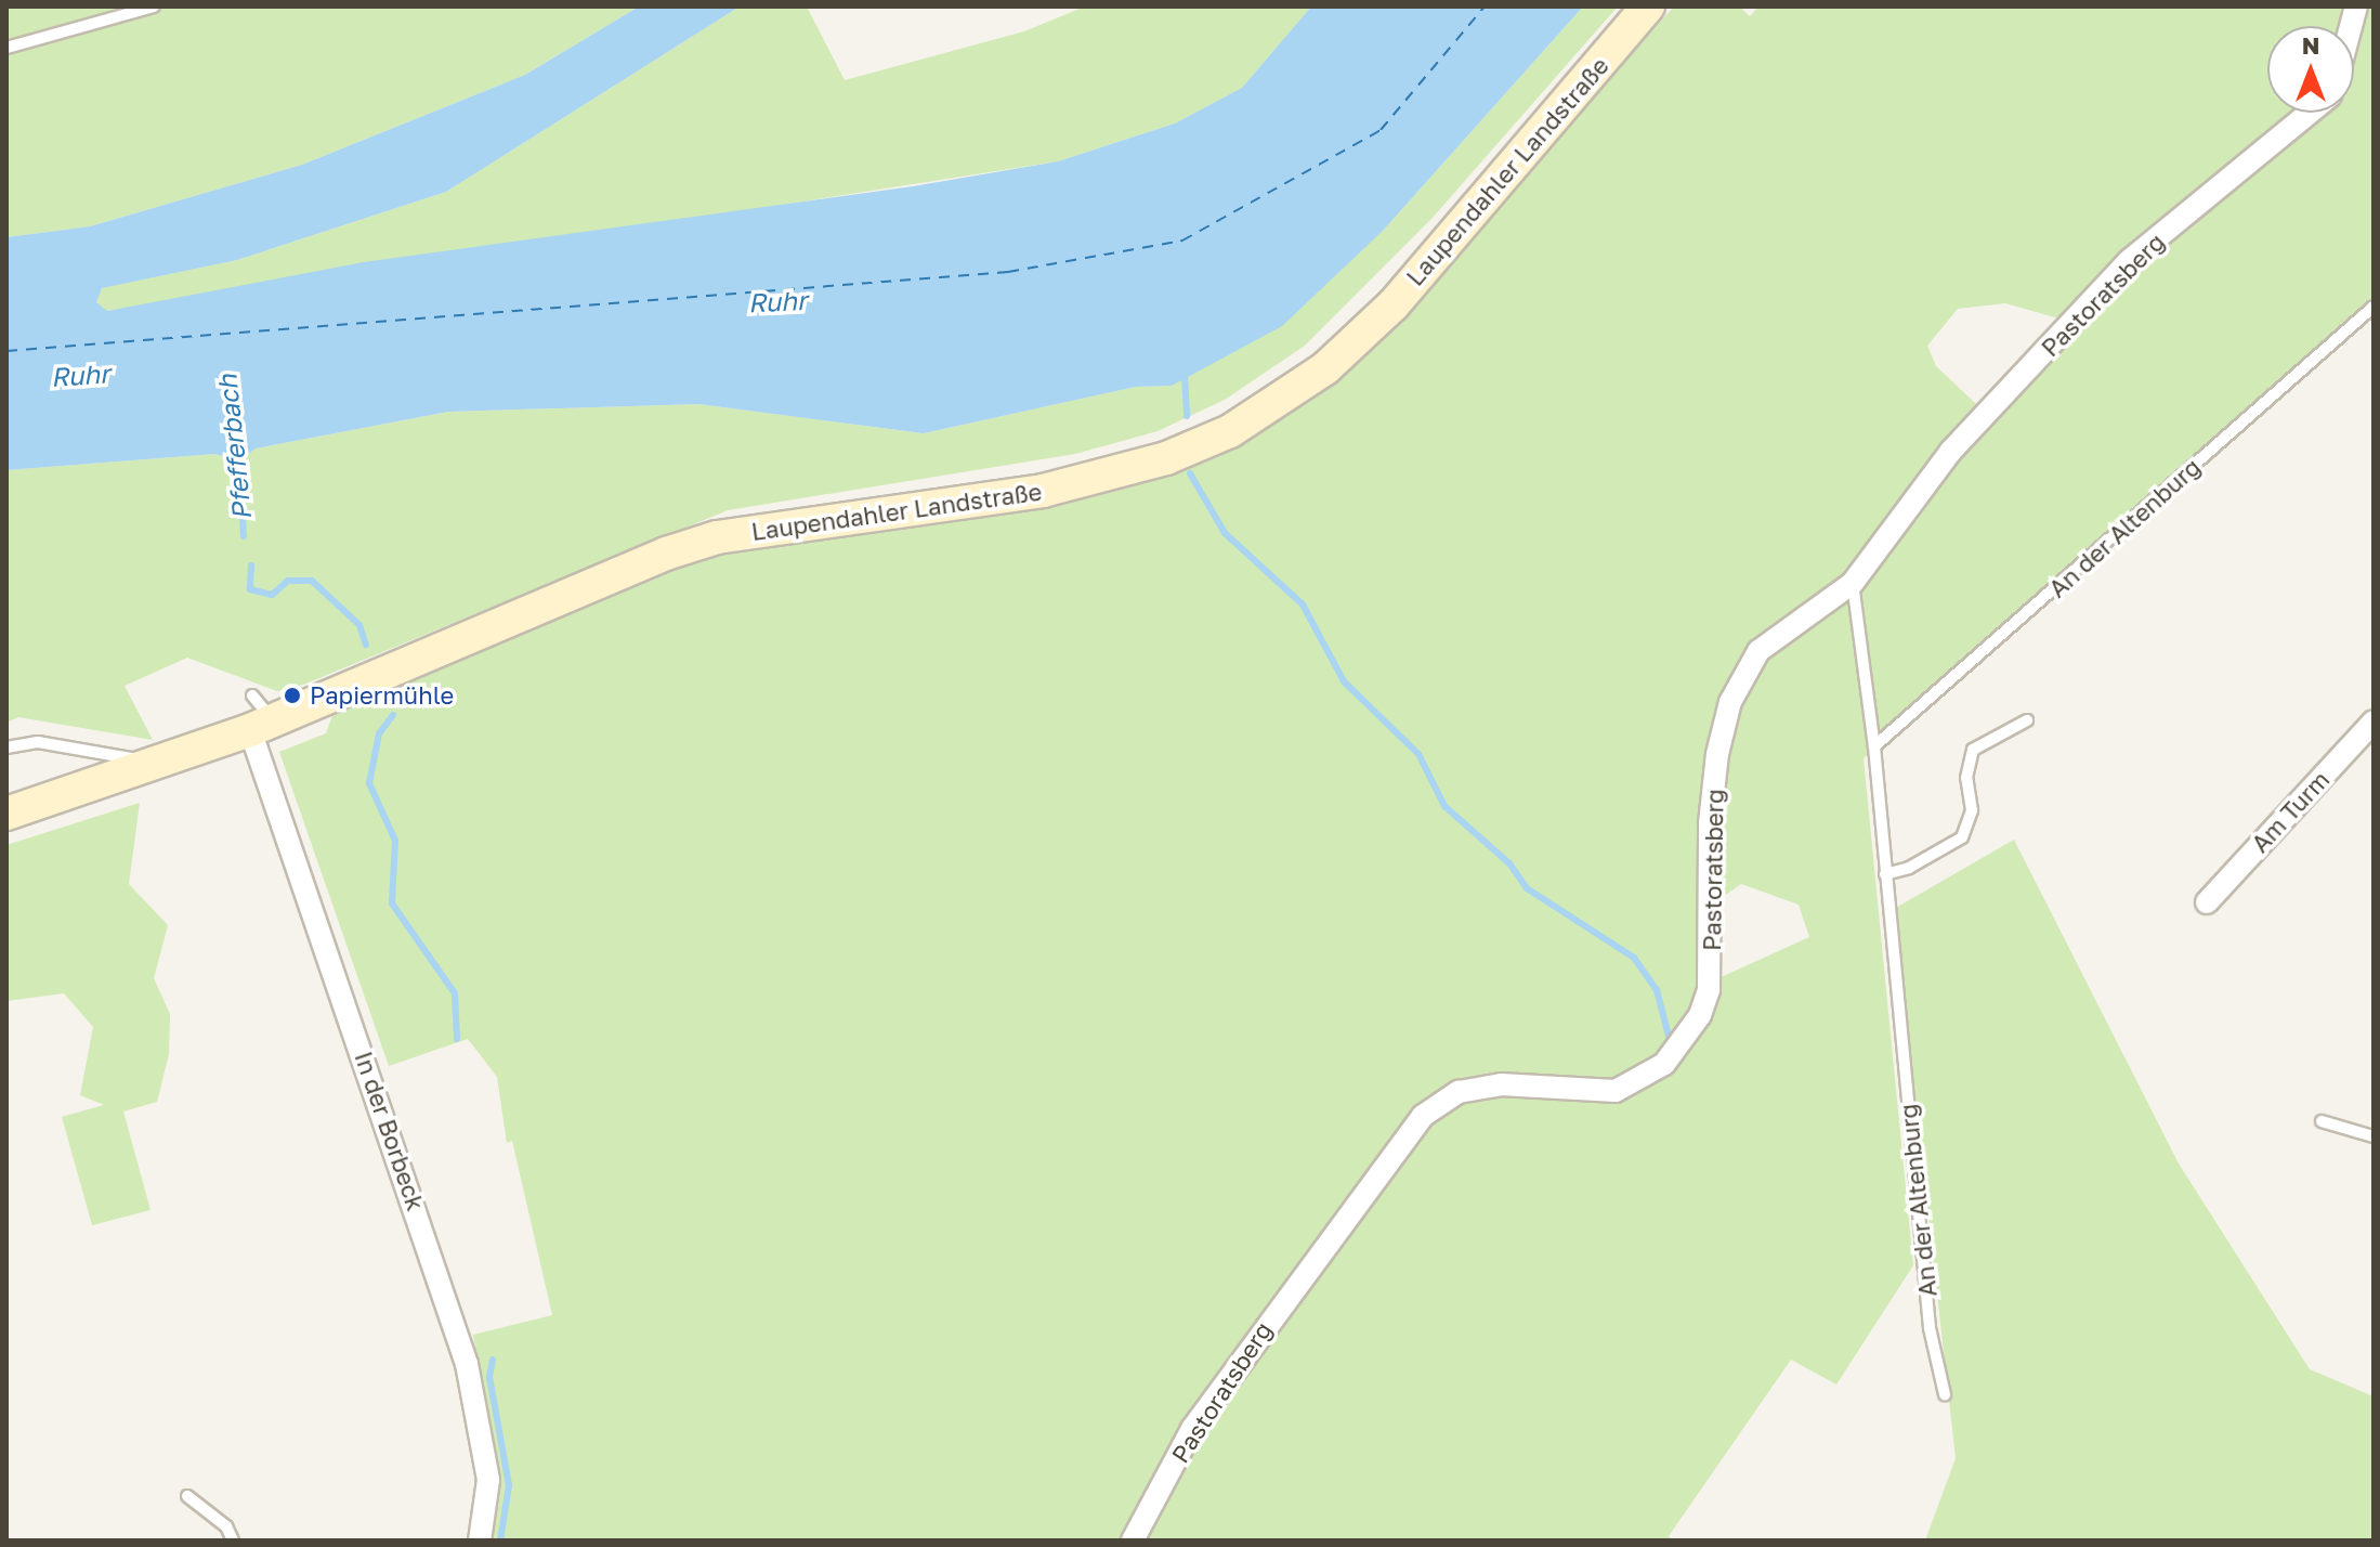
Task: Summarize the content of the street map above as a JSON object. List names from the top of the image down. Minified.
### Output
{"streets":{"main road":["Laupendahler Landstraße"],"street":["Pastoratsberg","Am Turm","In der Borbeck"],"lane":["An der Altenburg"]},"crossings":[["Laupendahler Landstraße","In der Borbeck"],["Pastoratsberg","An der Altenburg"]],"water":["Ruhr","Pfefferbach"],"places":["Papiermühle"],"north":"top"}
